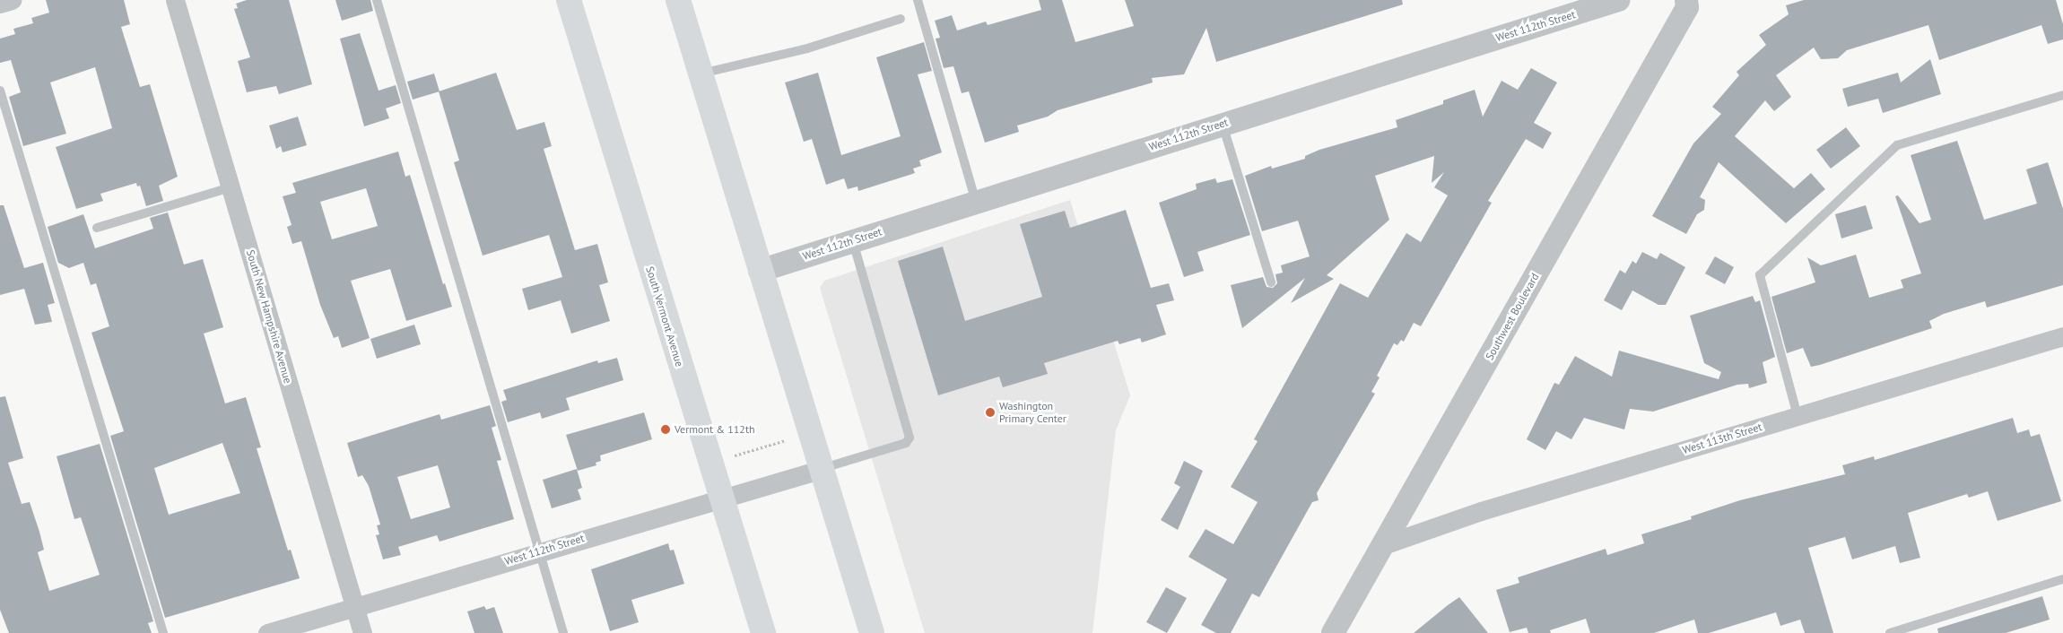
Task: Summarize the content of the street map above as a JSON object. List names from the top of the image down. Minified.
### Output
{"streets":{"main road":["South Vermont Avenue"],"street":["West 112th Street","South New Hampshire Avenue","Southwest Boulevard","West 113th Street"]},"crossings":[["West 112th Street","South New Hampshire Avenue"],["West 112th Street","South Vermont Avenue"],["Southwest Boulevard","West 113th Street"]],"places":["Washington Primary Center","Vermont & 112th"]}
